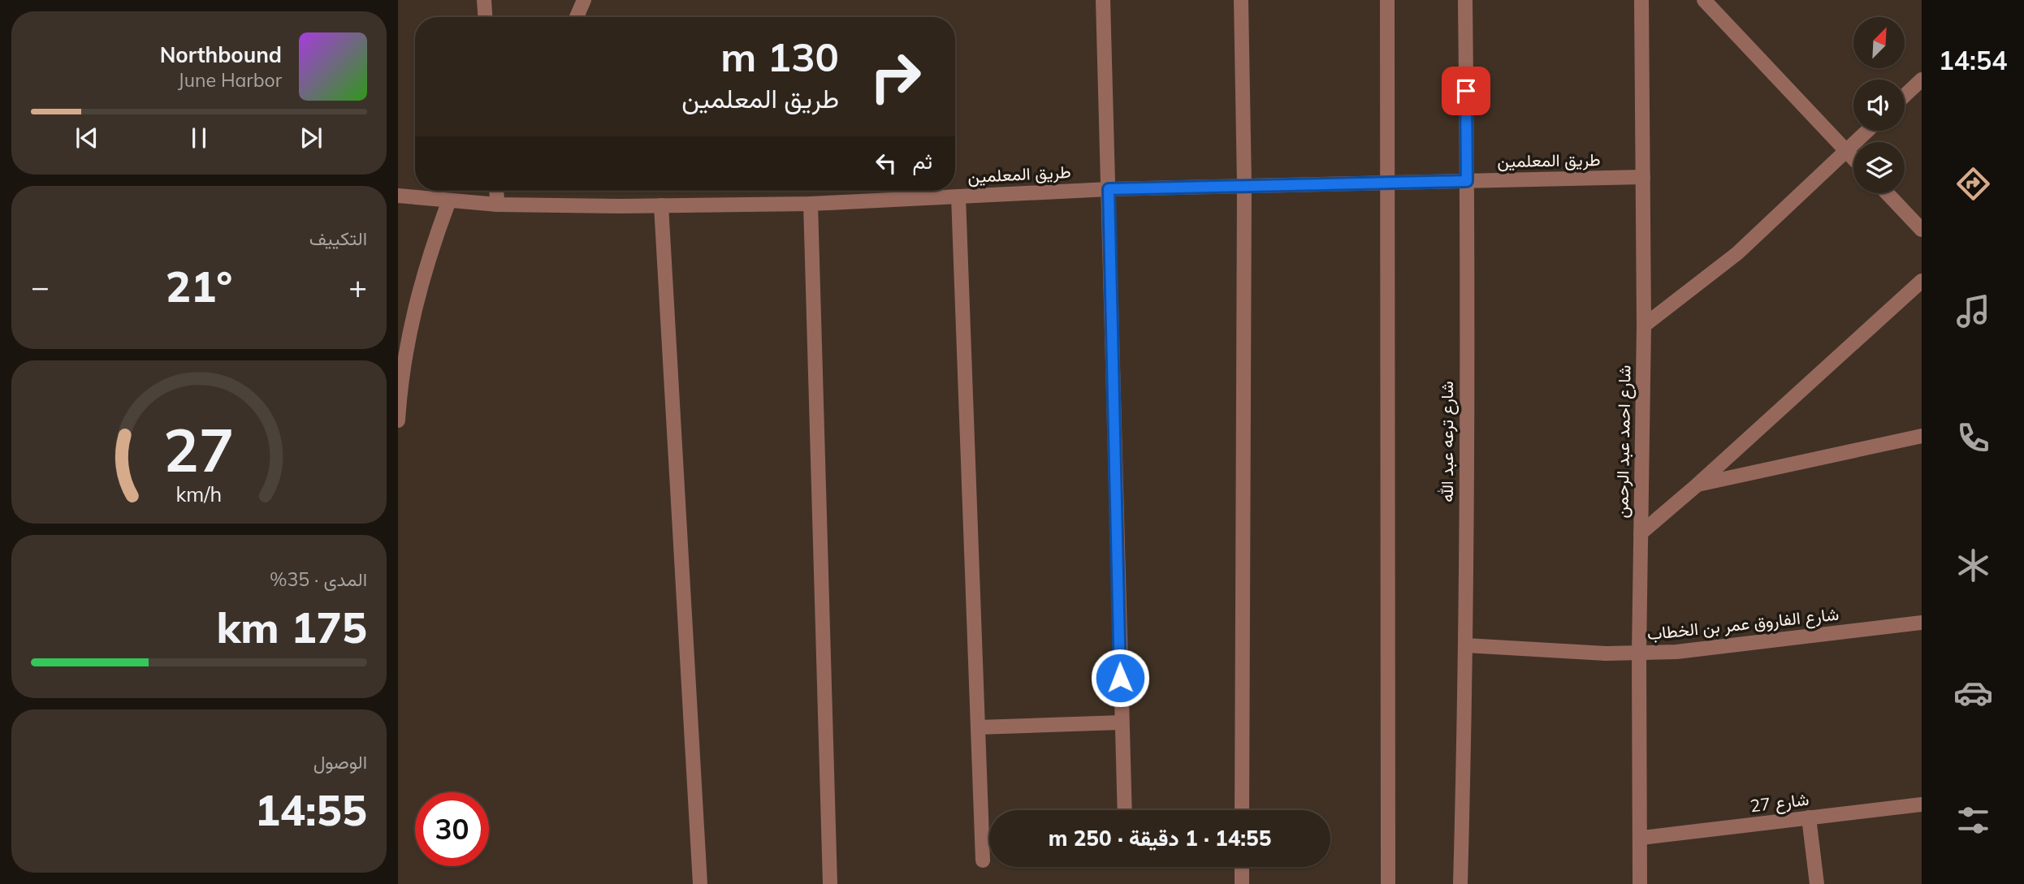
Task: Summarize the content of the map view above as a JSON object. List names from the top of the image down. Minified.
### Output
{"streets":{"street":["طريق المعلمين","شارع ترعه عبد الله","شارع احمد عبد الرحمن","شارع الفاروق عمر بن الخطاب","شارع 27"]},"crossings":[["طريق المعلمين","شارع ترعه عبد الله"],["طريق المعلمين","شارع احمد عبد الرحمن"],["شارع ترعه عبد الله","شارع الفاروق عمر بن الخطاب"],["شارع احمد عبد الرحمن","شارع الفاروق عمر بن الخطاب"],["شارع احمد عبد الرحمن","شارع 27"]],"north":"top right","page":{"tabs":"14:54","turn":["130 m","طريق المعلمين"],"song":["Northbound","June Harbor"],"then":"ثم","tile":["التكييف",["المدى · 35%","175 km"],["الوصول","14:55"]],"heat":["−","21°","+"],"limit":"30","trip":"14:55 · 1 دقيقة · 250 m","gauge":["27","km/h"]}}
